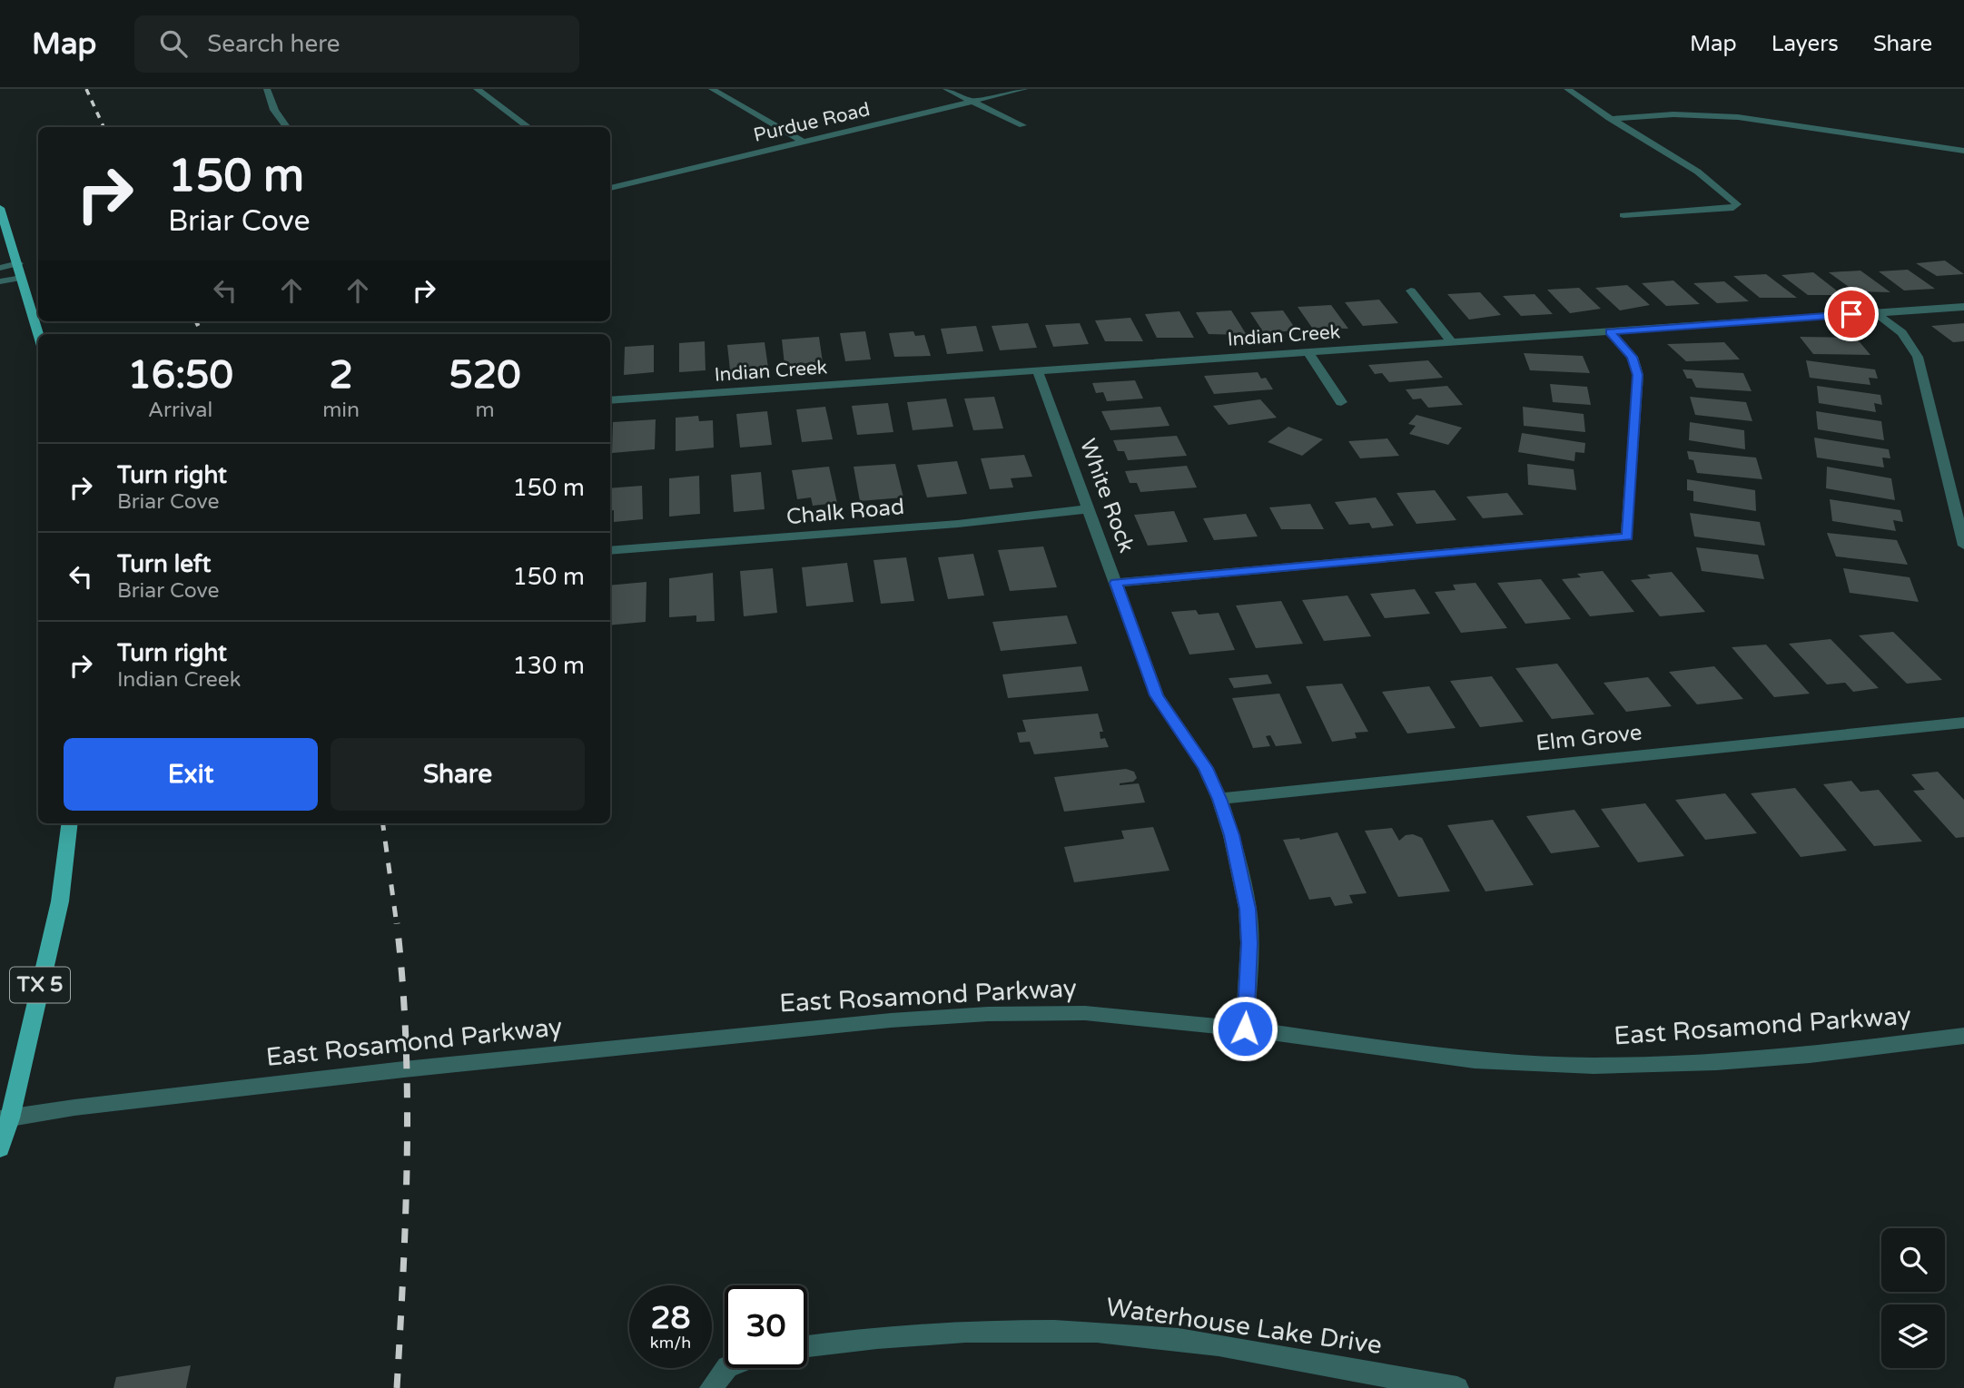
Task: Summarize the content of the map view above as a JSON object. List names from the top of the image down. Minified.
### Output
{"streets":{"main road":["TX 5"],"street":["Purdue Road","Indian Creek","White Rock","Chalk Road","Elm Grove","East Rosamond Parkway","Waterhouse Lake Drive"]},"crossings":[["Indian Creek","White Rock"],["White Rock","Chalk Road"],["White Rock","Elm Grove"],["White Rock","East Rosamond Parkway"],["TX 5","East Rosamond Parkway"]],"page":{"header":"Map","search":"Search here","nav":["Map","Layers","Share"],"turn":["150 m","Briar Cove"],"eta":["16:50","Arrival","2","min","520","m"],"list":[{"name":"Turn right","note":"Briar Cove","value":"150 m"},{"name":"Turn left","note":"Briar Cove","value":"150 m"},{"name":"Turn right","note":"Indian Creek","value":"130 m"}],"buttons":["Exit","Share"],"speed":"28 km/h","limit":"30"}}
